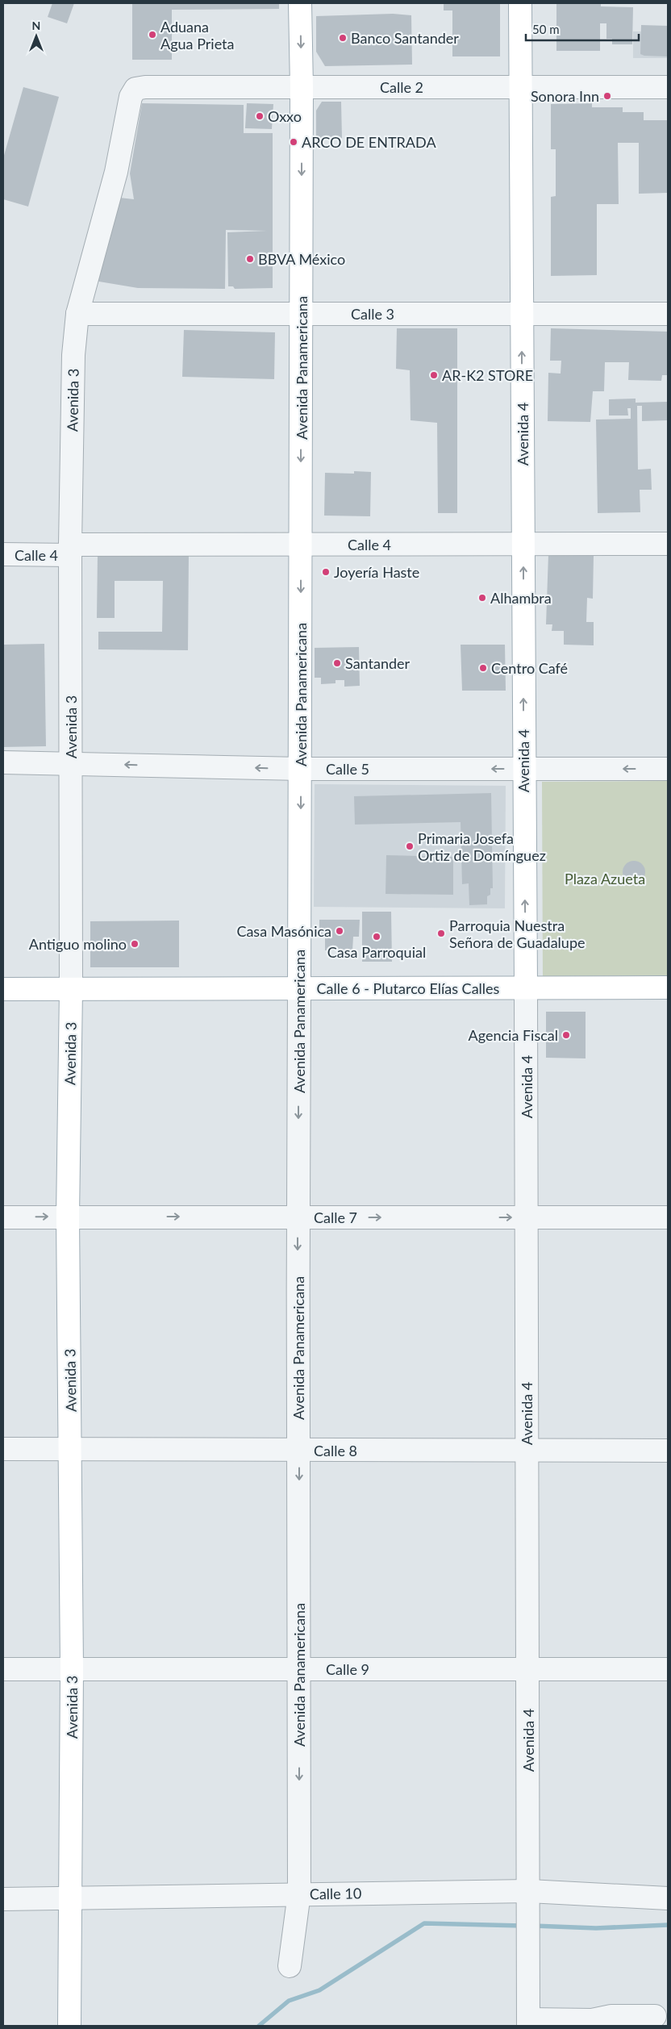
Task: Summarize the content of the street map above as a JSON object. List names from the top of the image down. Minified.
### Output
{"streets":{"main road":["Avenida Panamericana","Avenida 3","Avenida 4","Calle 6 - Plutarco Elías Calles"],"street":["Calle 2","Calle 3","Calle 4","Calle 5","Calle 7","Calle 8","Calle 9","Calle 10"]},"crossings":[["Calle 2","Avenida Panamericana"],["Calle 2","Avenida 3"],["Calle 2","Avenida 4"],["Calle 3","Avenida Panamericana"],["Calle 3","Avenida 3"],["Calle 3","Avenida 4"],["Avenida Panamericana","Calle 4"],["Avenida Panamericana","Calle 5"],["Avenida Panamericana","Calle 6 - Plutarco Elías Calles"],["Avenida Panamericana","Calle 7"],["Avenida Panamericana","Calle 8"],["Avenida Panamericana","Calle 9"],["Avenida Panamericana","Calle 10"],["Avenida 3","Calle 4"],["Avenida 3","Calle 5"],["Avenida 3","Calle 6 - Plutarco Elías Calles"],["Avenida 3","Calle 7"],["Avenida 3","Calle 8"],["Avenida 3","Calle 9"],["Avenida 3","Calle 10"],["Avenida 4","Calle 4"],["Avenida 4","Calle 5"],["Avenida 4","Calle 6 - Plutarco Elías Calles"],["Avenida 4","Calle 7"],["Avenida 4","Calle 8"],["Avenida 4","Calle 9"],["Avenida 4","Calle 10"]],"one_way":["Avenida Panamericana","Calle 5","Calle 7"],"parks":["Plaza Azueta"],"places":["Aduana Agua Prieta","Banco Santander","Sonora Inn","Oxxo","ARCO DE ENTRADA","BBVA México","AR-K2 STORE","Joyería Haste","Alhambra","Santander","Centro Café","Primaria Josefa Ortiz de Domínguez","Casa Masónica","Parroquia Nuestra Señora de Guadalupe","Casa Parroquial","Antiguo molino","Agencia Fiscal"],"scale_bar":"50 m","north":"top"}
